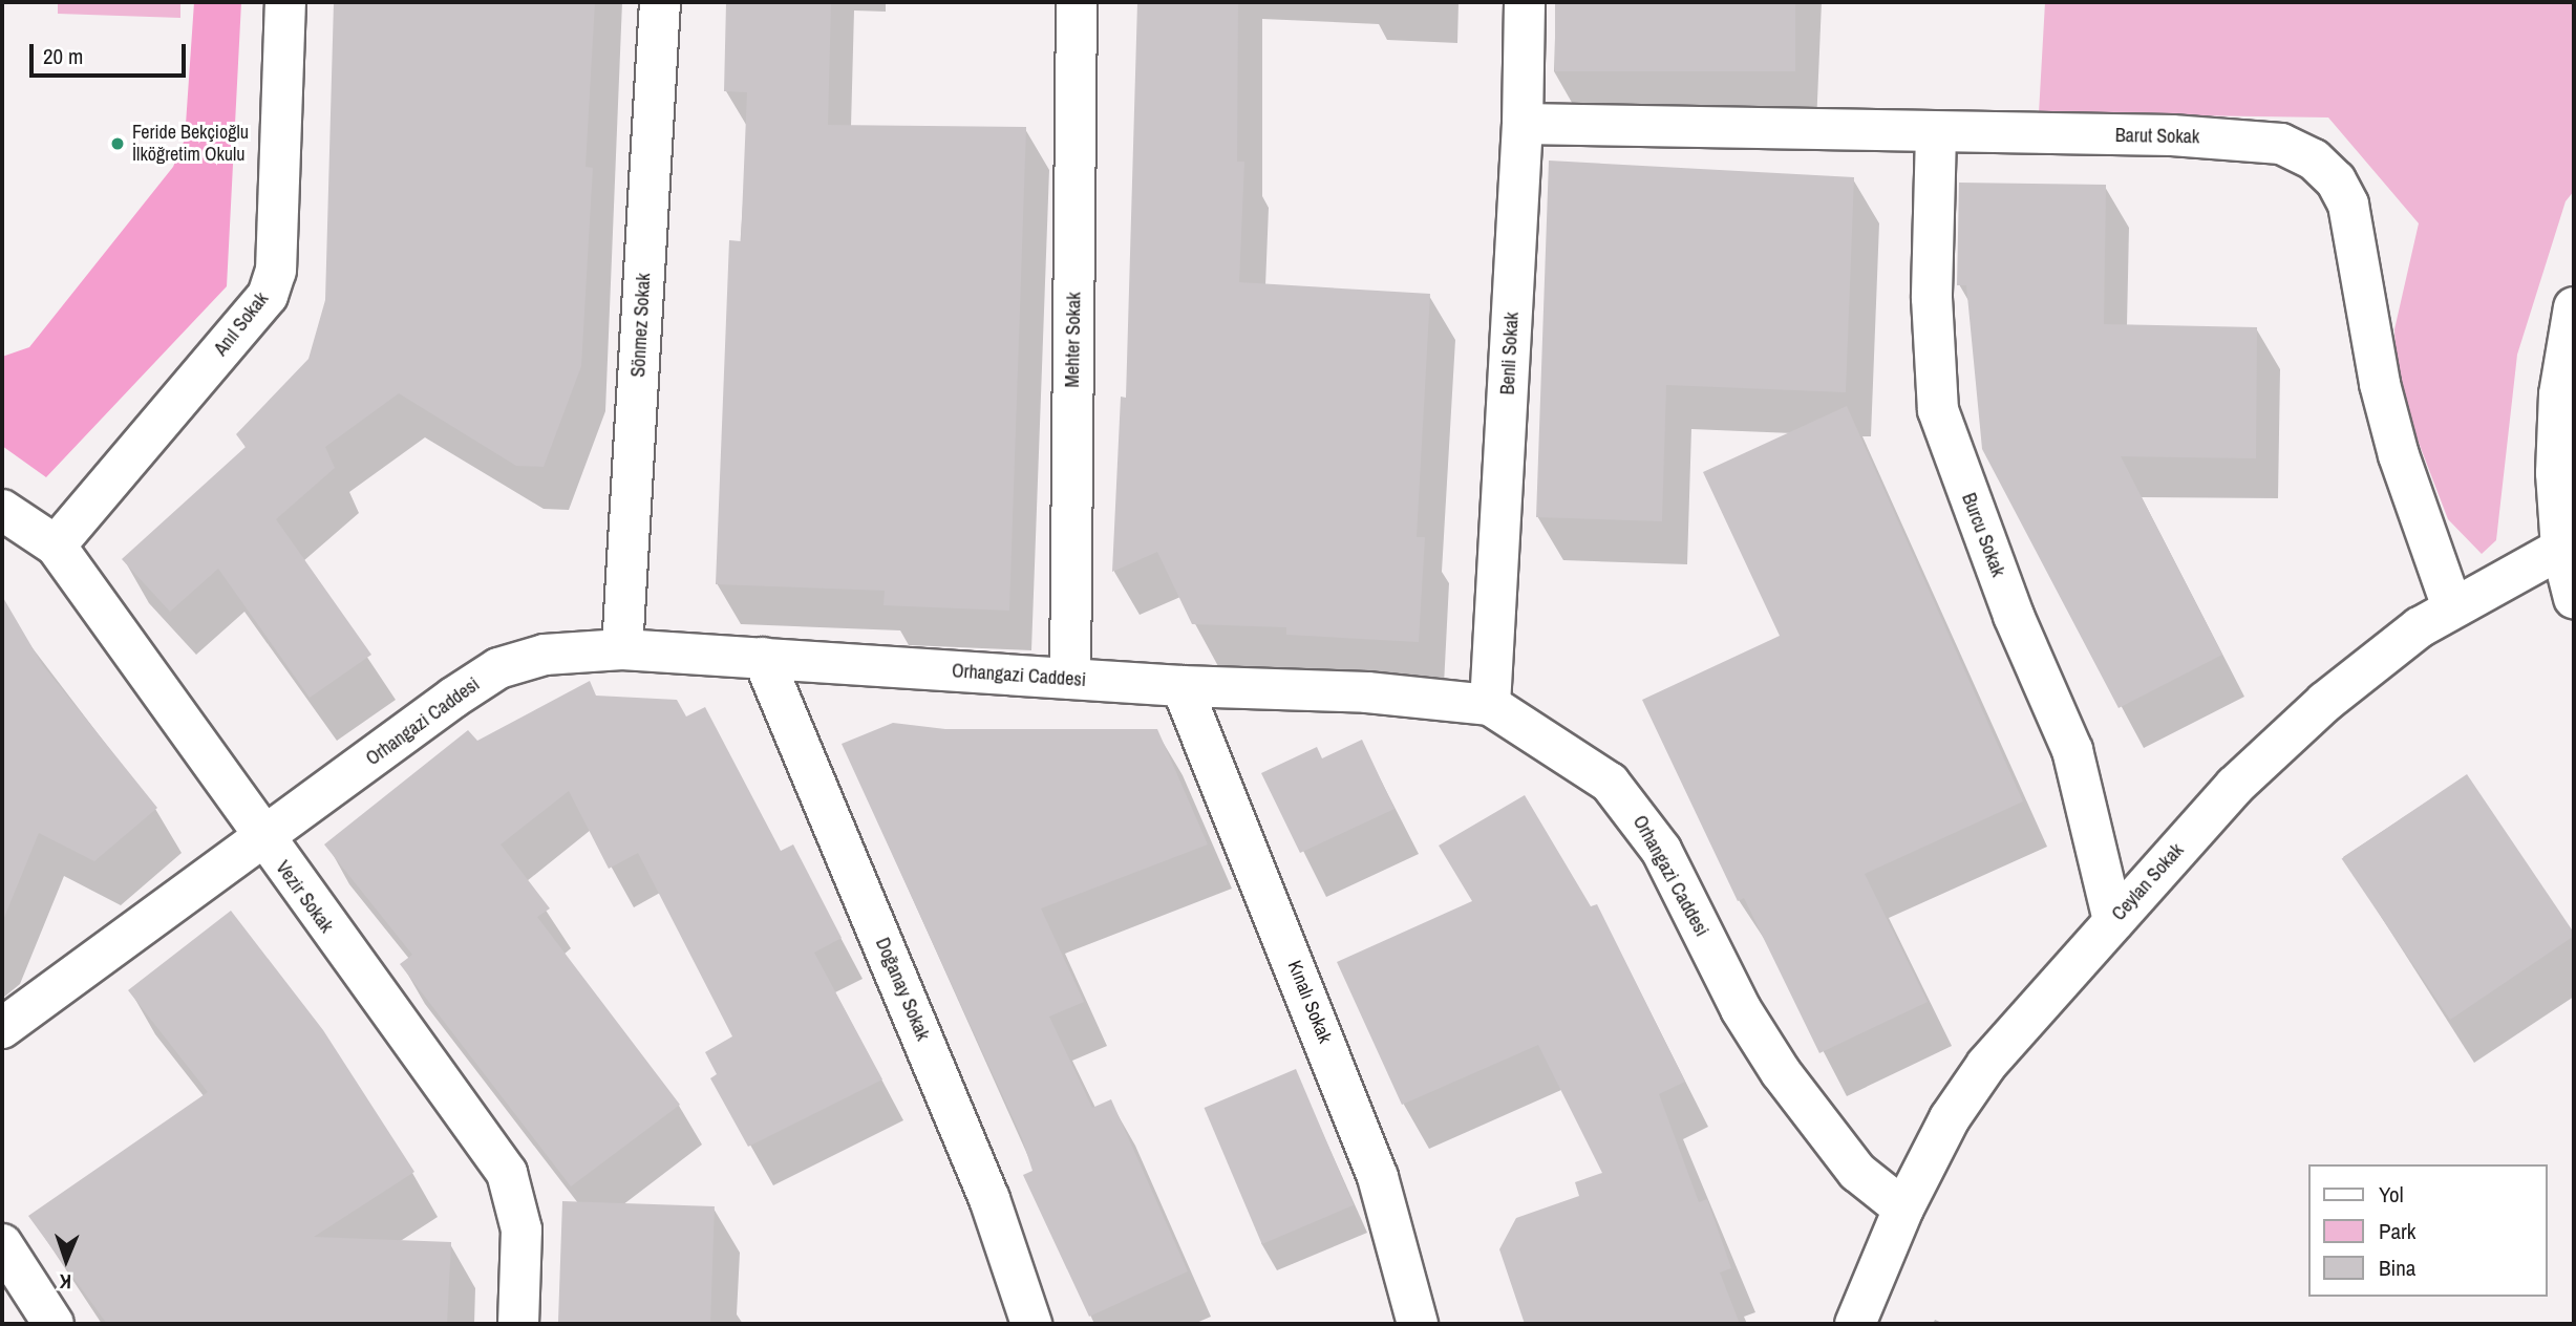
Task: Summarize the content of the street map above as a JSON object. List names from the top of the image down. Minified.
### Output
{"streets":{"street":["Barut Sokak","Anıl Sokak","Sönmez Sokak","Mehter Sokak","Benli Sokak","Burcu Sokak","Orhangazi Caddesi","Ceylan Sokak","Vezir Sokak","Doğanay Sokak","Kınalı Sokak"]},"crossings":[["Barut Sokak","Benli Sokak"],["Barut Sokak","Burcu Sokak"],["Barut Sokak","Ceylan Sokak"],["Anıl Sokak","Vezir Sokak"],["Sönmez Sokak","Orhangazi Caddesi"],["Mehter Sokak","Orhangazi Caddesi"],["Benli Sokak","Orhangazi Caddesi"],["Burcu Sokak","Ceylan Sokak"],["Orhangazi Caddesi","Ceylan Sokak"],["Orhangazi Caddesi","Vezir Sokak"],["Orhangazi Caddesi","Doğanay Sokak"],["Orhangazi Caddesi","Kınalı Sokak"]],"places":["Feride Bekçioğlu İlköğretim Okulu"],"legend":["Yol","Park","Bina"],"scale_bar":"20 m","north":"bottom"}
